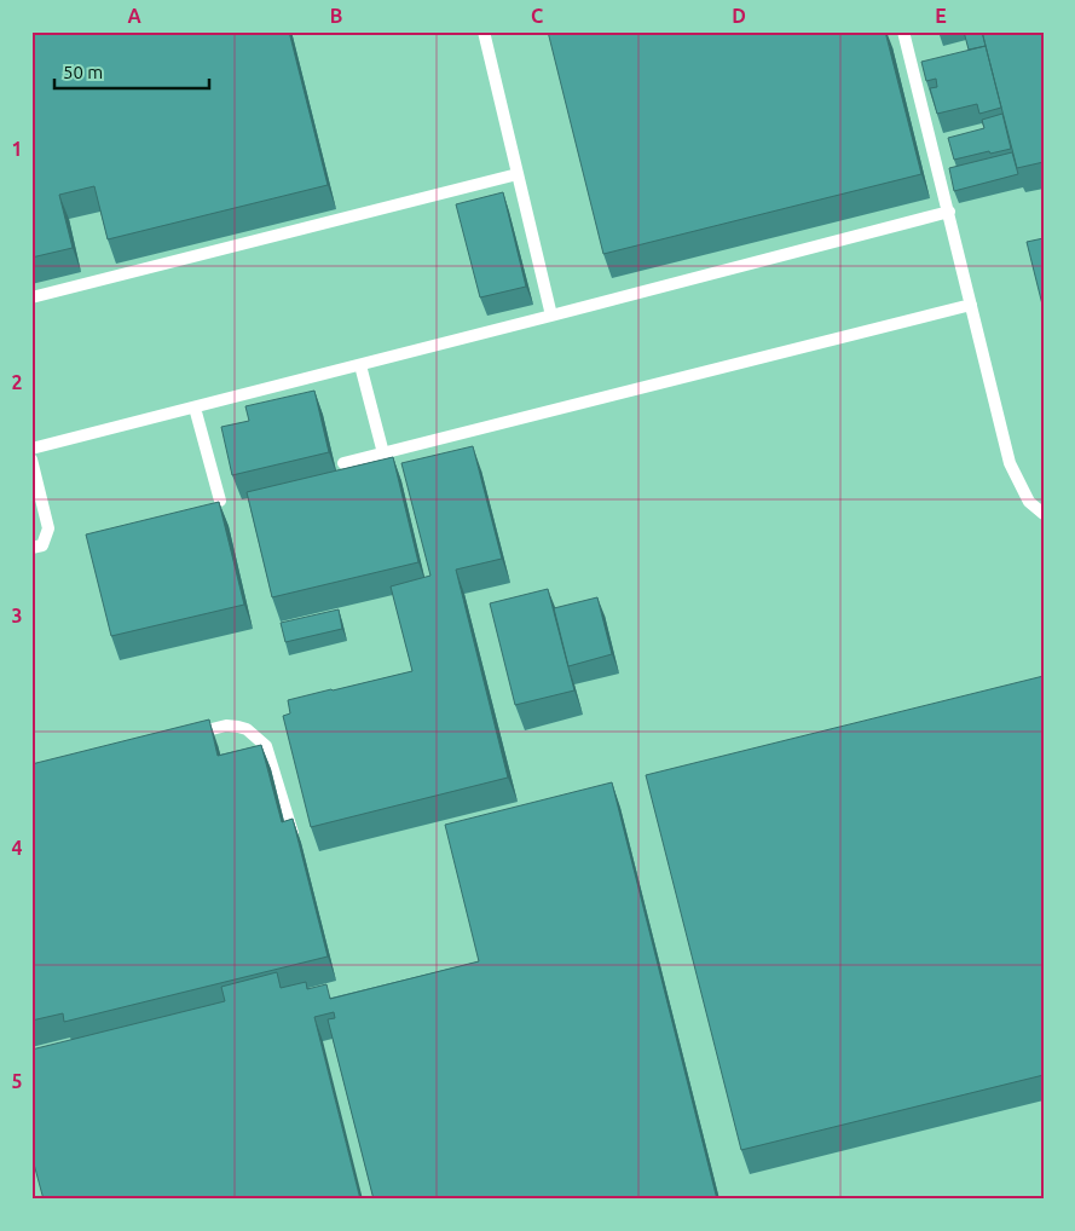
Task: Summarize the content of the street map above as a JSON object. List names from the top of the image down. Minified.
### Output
{"scale_bar":"50 m","grid":{"columns":["A","B","C","D","E"],"rows":["1","2","3","4","5"]}}
